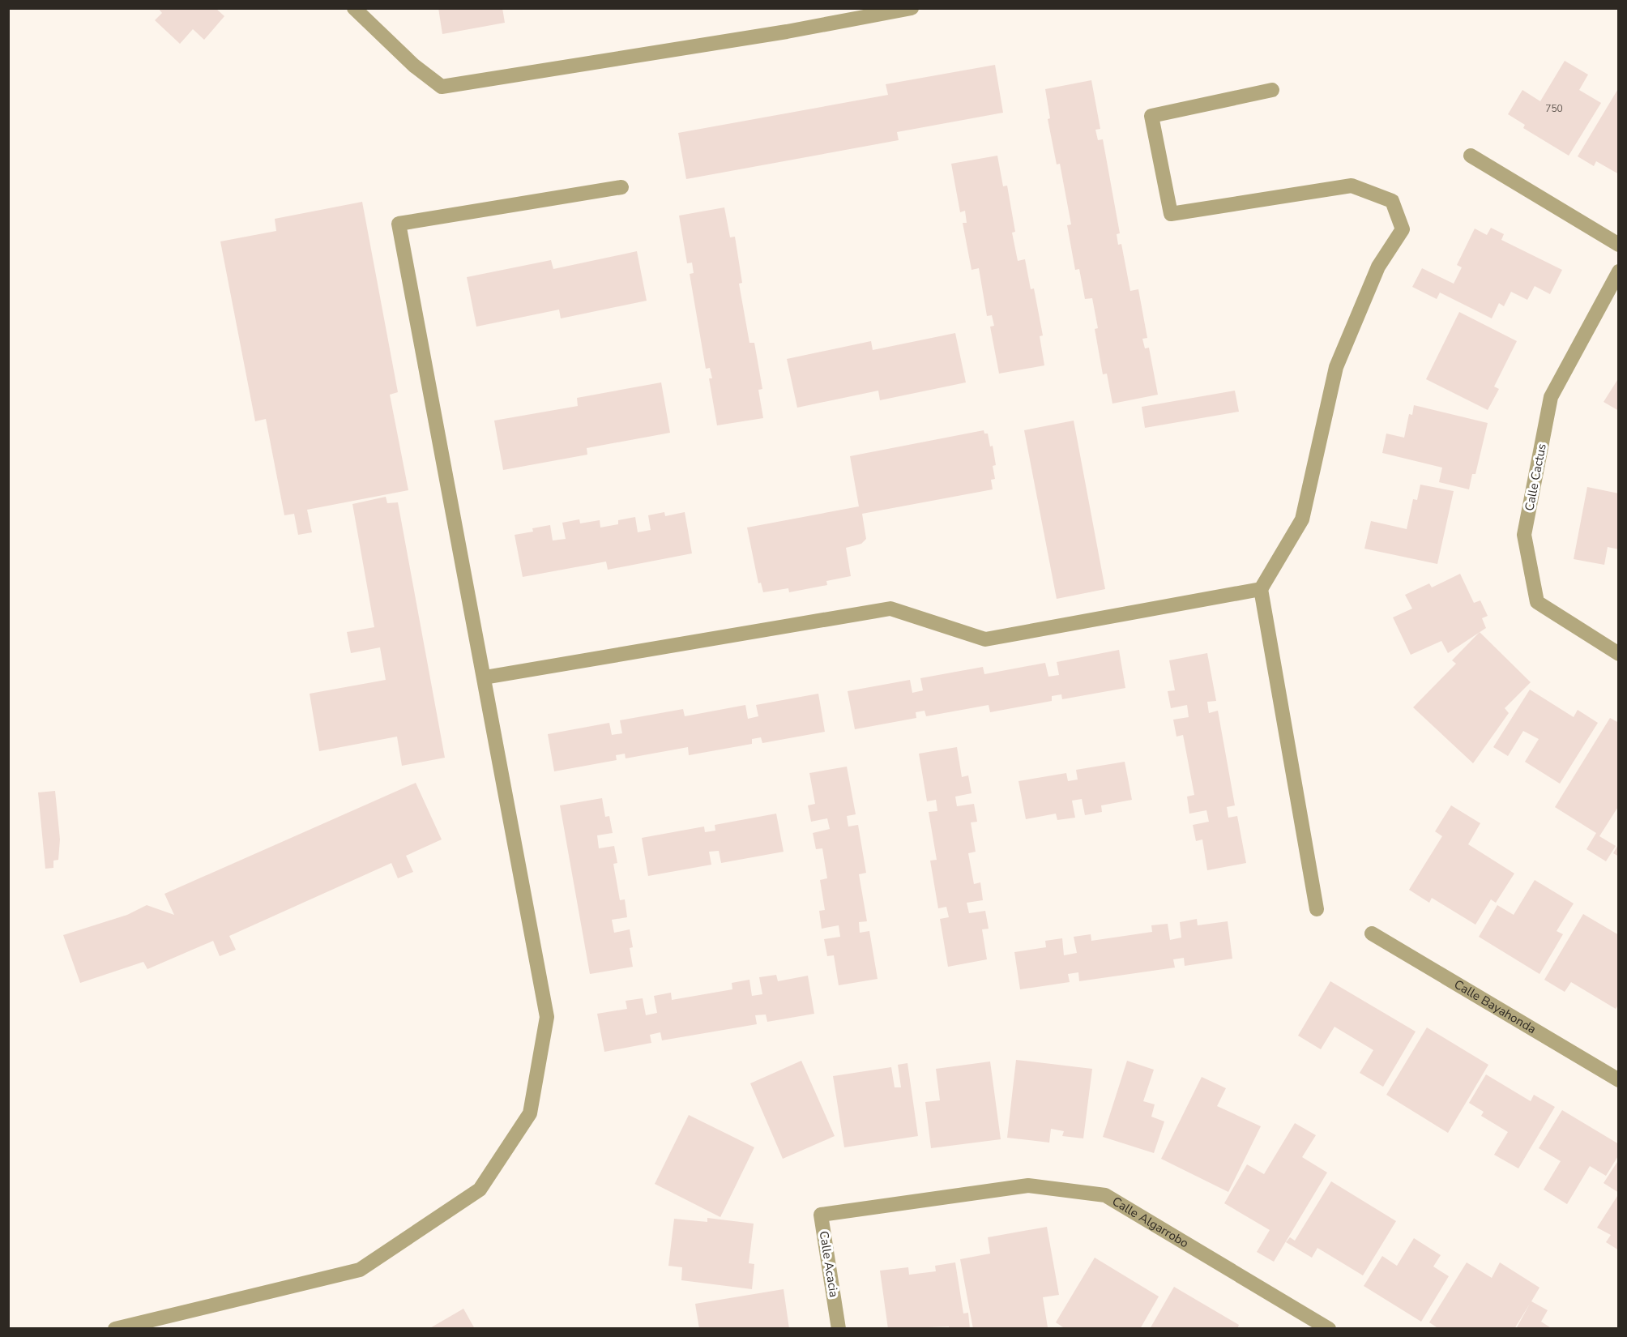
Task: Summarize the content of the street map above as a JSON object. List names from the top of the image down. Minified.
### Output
{"streets":{"street":["Calle Cactus","Calle Bayahonda","Calle Algarrobo","Calle Acacia"]},"crossings":[["Calle Algarrobo","Calle Acacia"]],"house_numbers":["750"]}
